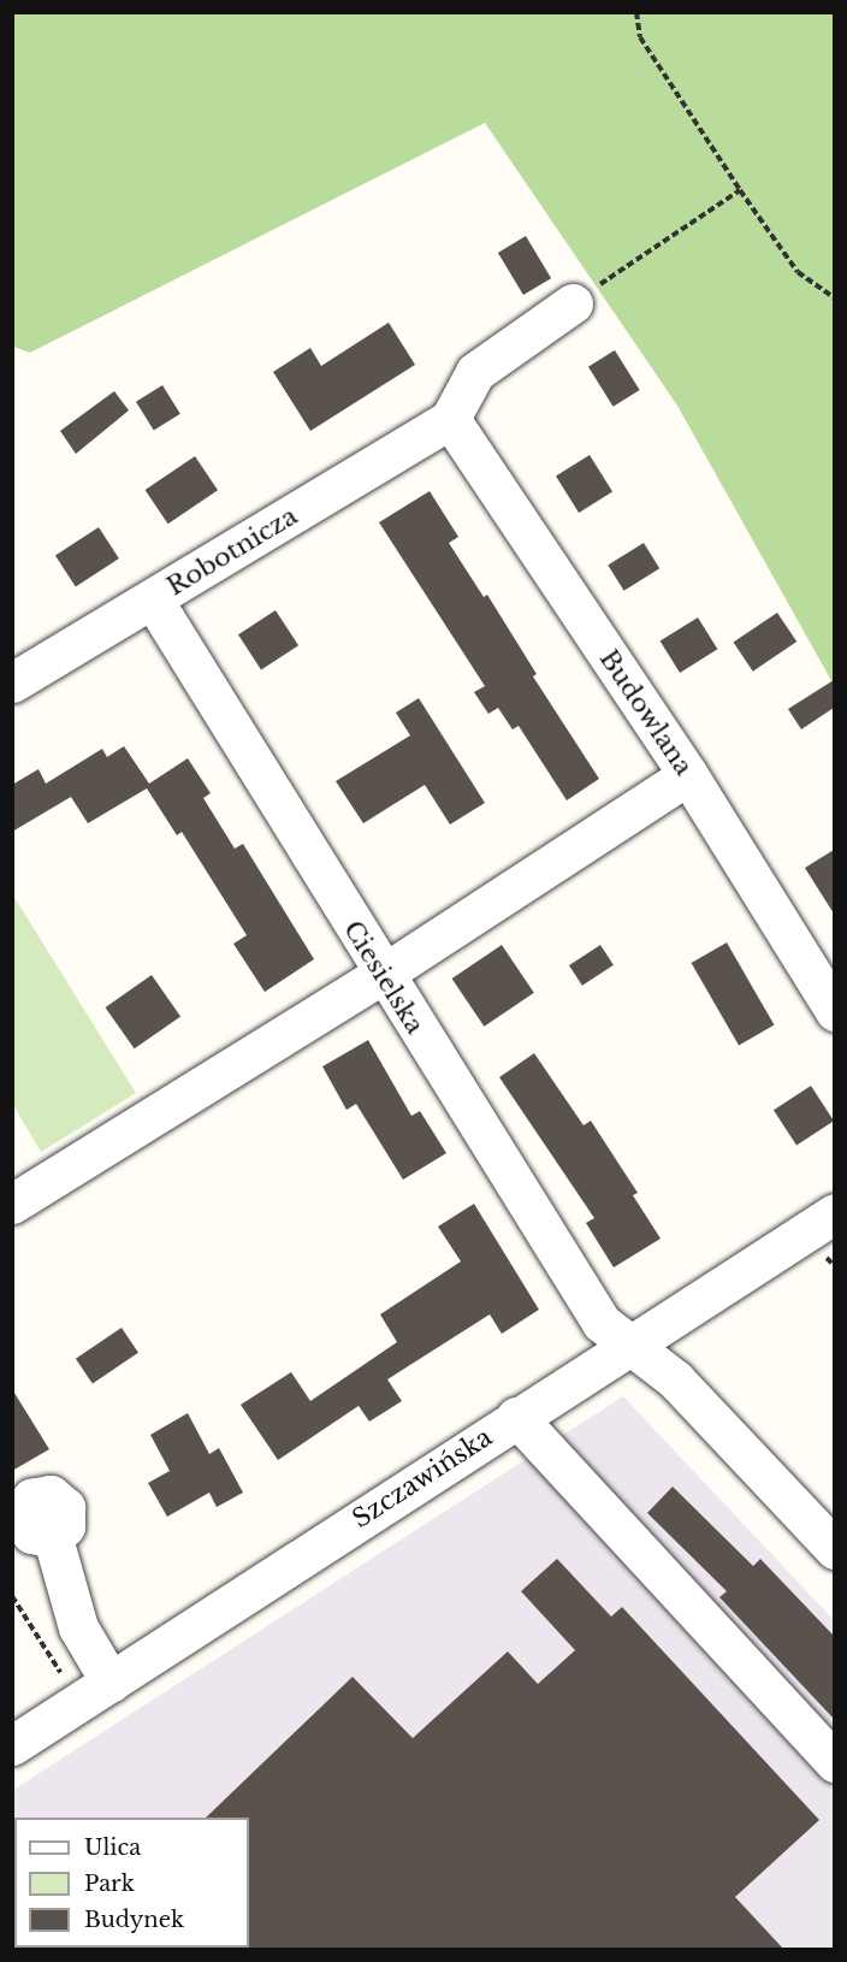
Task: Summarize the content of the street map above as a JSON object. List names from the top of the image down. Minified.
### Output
{"streets":{"street":["Robotnicza","Budowlana","Ciesielska","Szczawińska"]},"crossings":[["Robotnicza","Budowlana"],["Robotnicza","Ciesielska"],["Ciesielska","Szczawińska"]],"legend":["Ulica","Park","Budynek"]}
